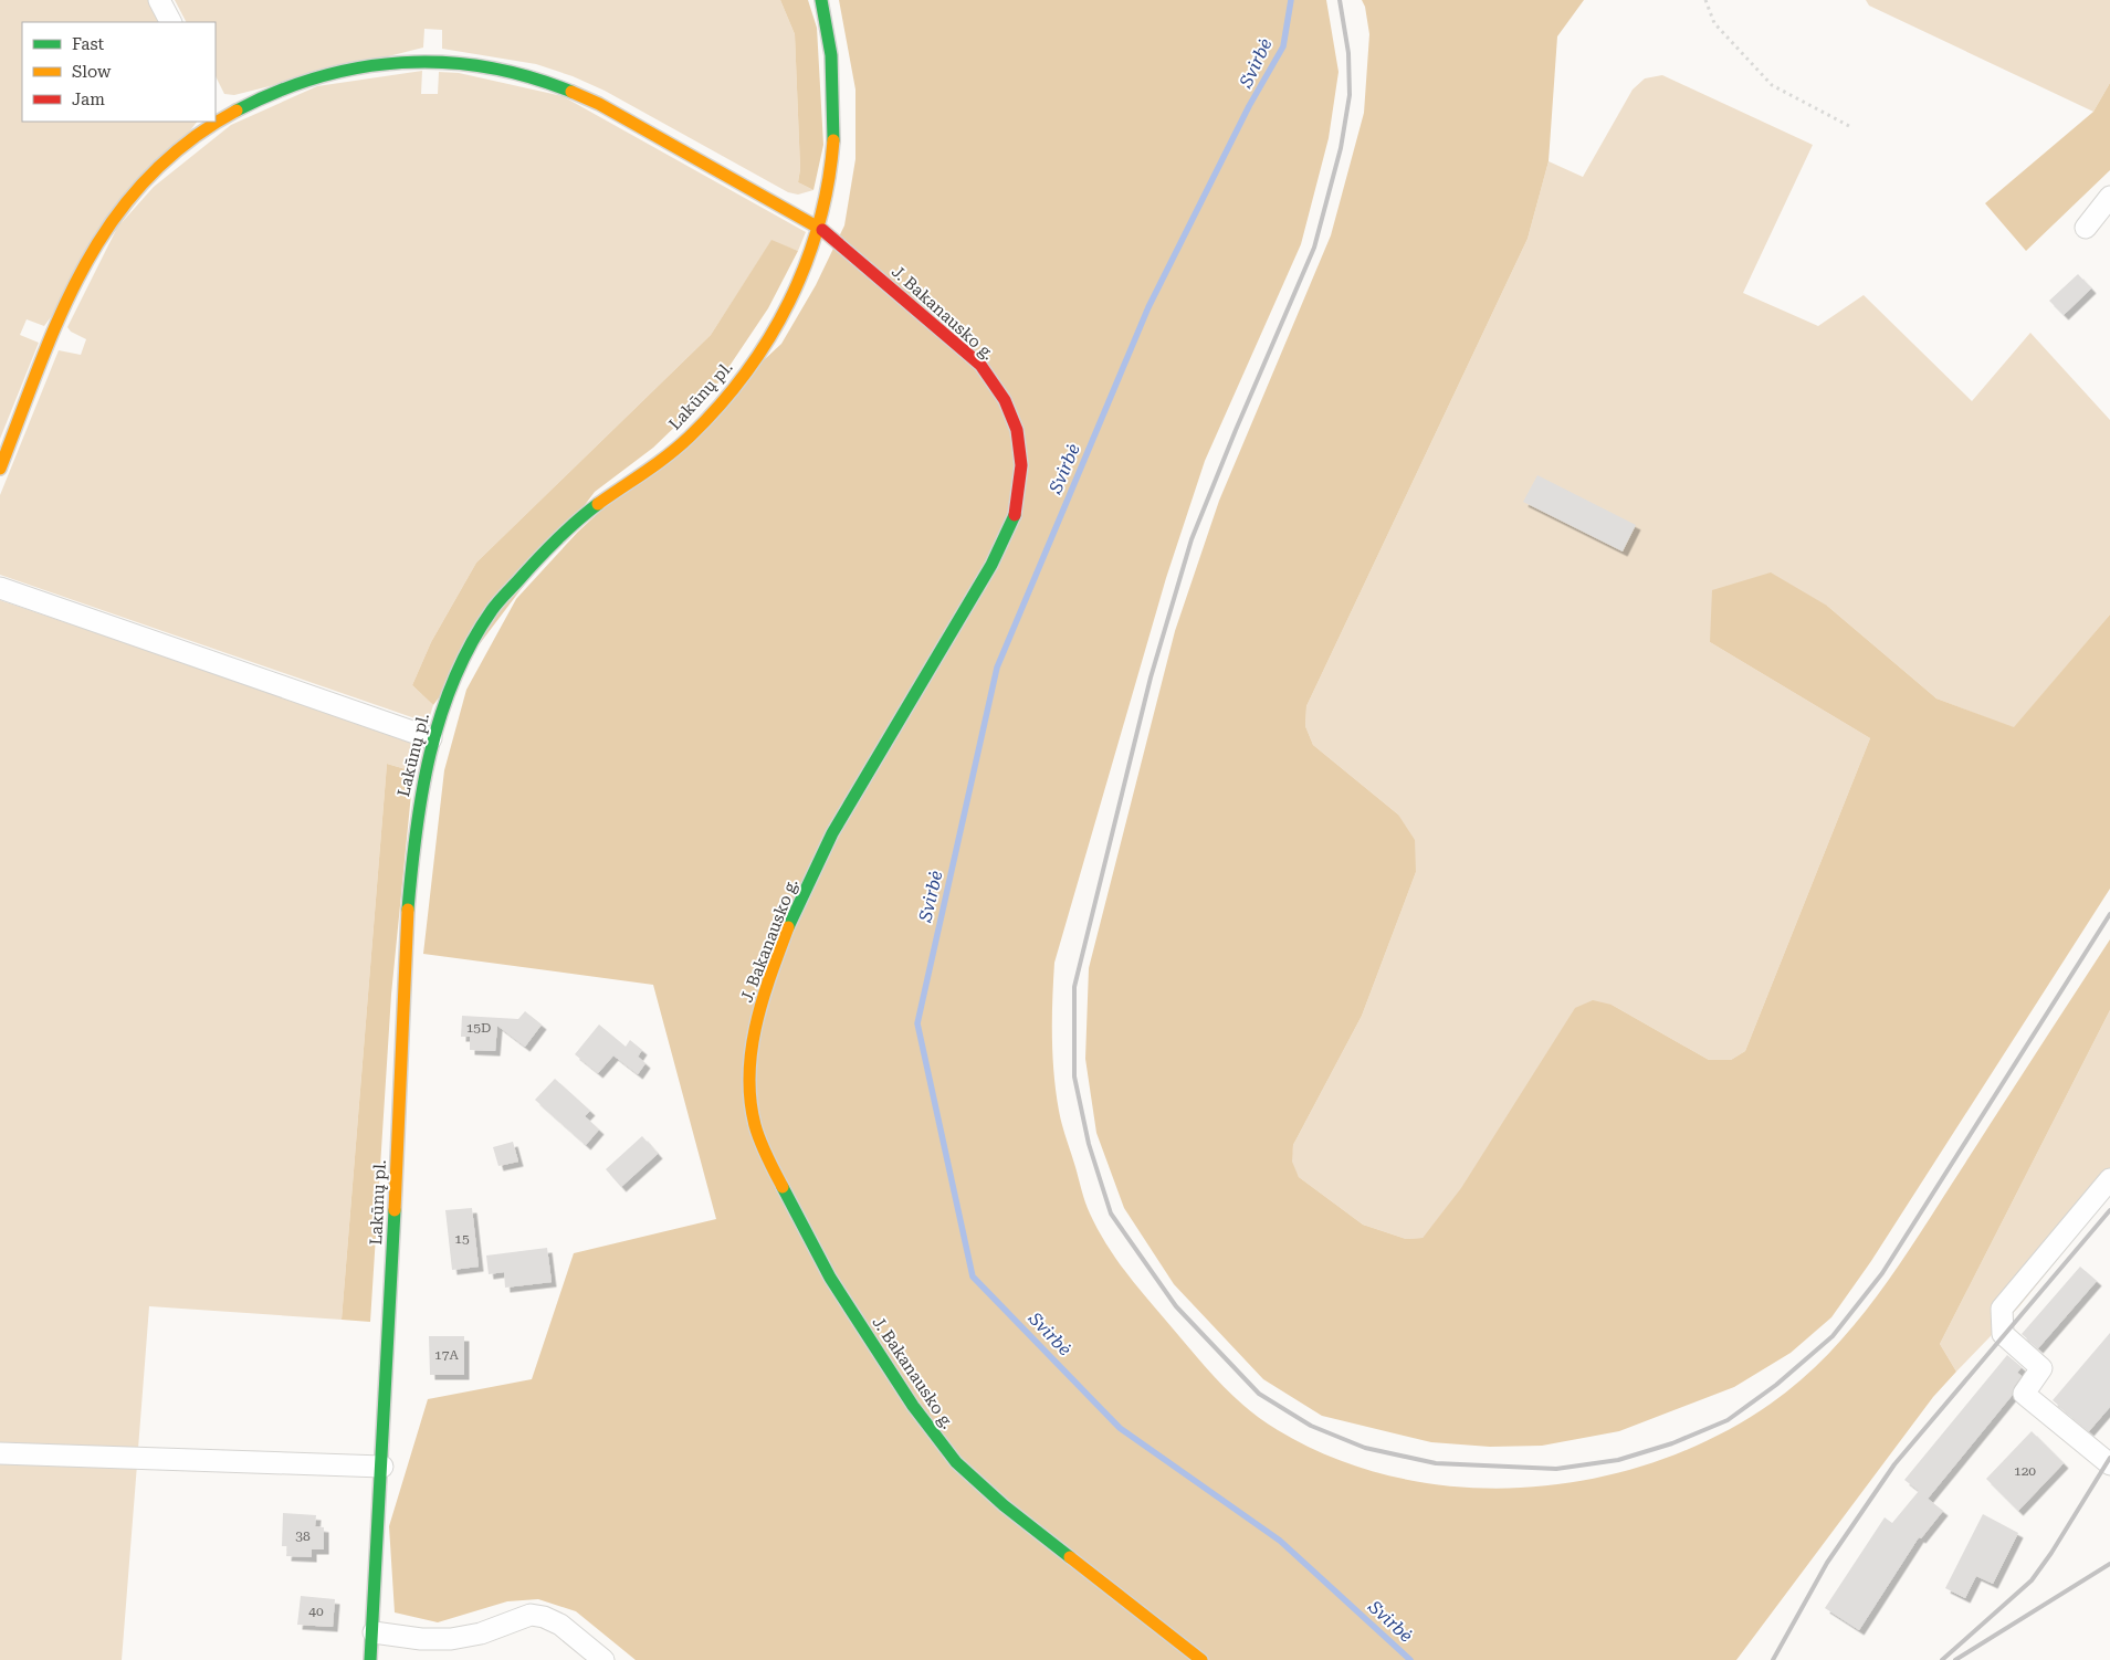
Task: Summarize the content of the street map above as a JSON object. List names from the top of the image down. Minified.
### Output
{"streets":{"street":["J. Bakanausko g.","Lakūnų pl."]},"crossings":[["J. Bakanausko g.","Lakūnų pl."]],"water":["Svirbė"],"house_numbers":["15D","15","17A","120","38","40"],"legend":["Fast","Slow","Jam"]}
